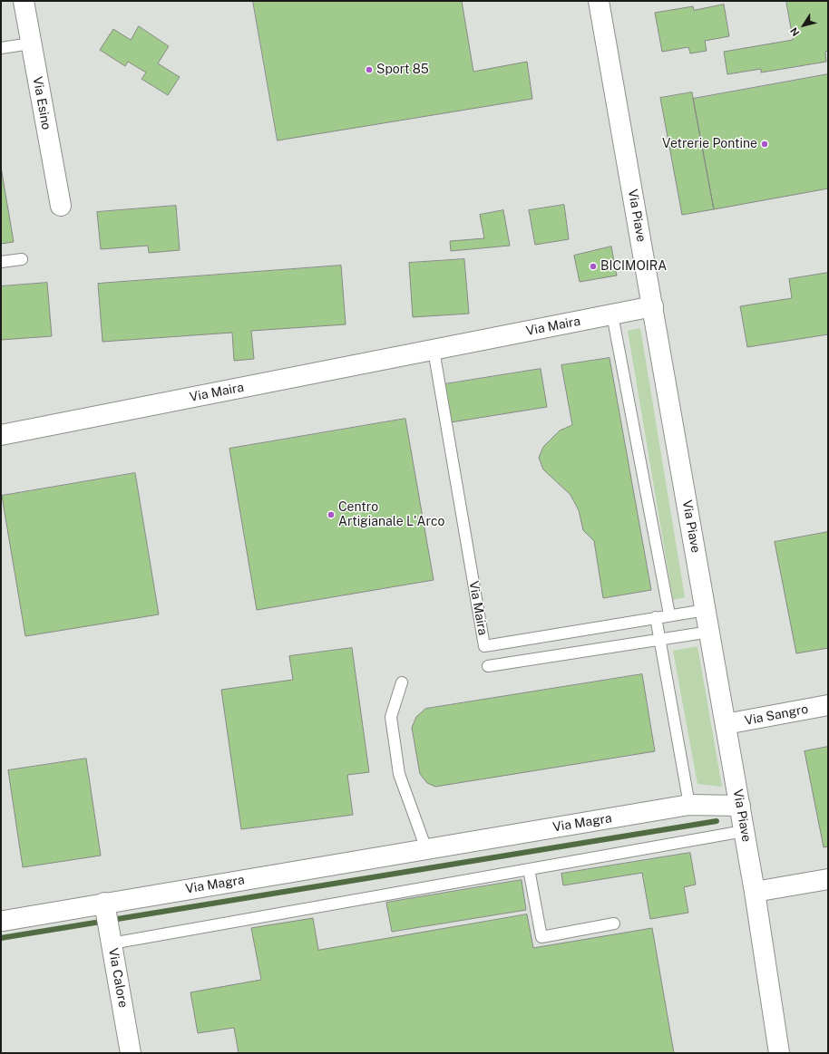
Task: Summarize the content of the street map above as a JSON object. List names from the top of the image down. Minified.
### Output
{"streets":{"street":["Via Esino","Via Piave","Via Maira","Via Sangro","Via Magra","Via Calore"]},"crossings":[["Via Piave","Via Maira"],["Via Piave","Via Sangro"],["Via Piave","Via Magra"],["Via Magra","Via Calore"]],"places":["Sport 85","Vetrerie Pontine","BICIMOIRA","Centro Artigianale L'Arco"],"north":"bottom left"}
